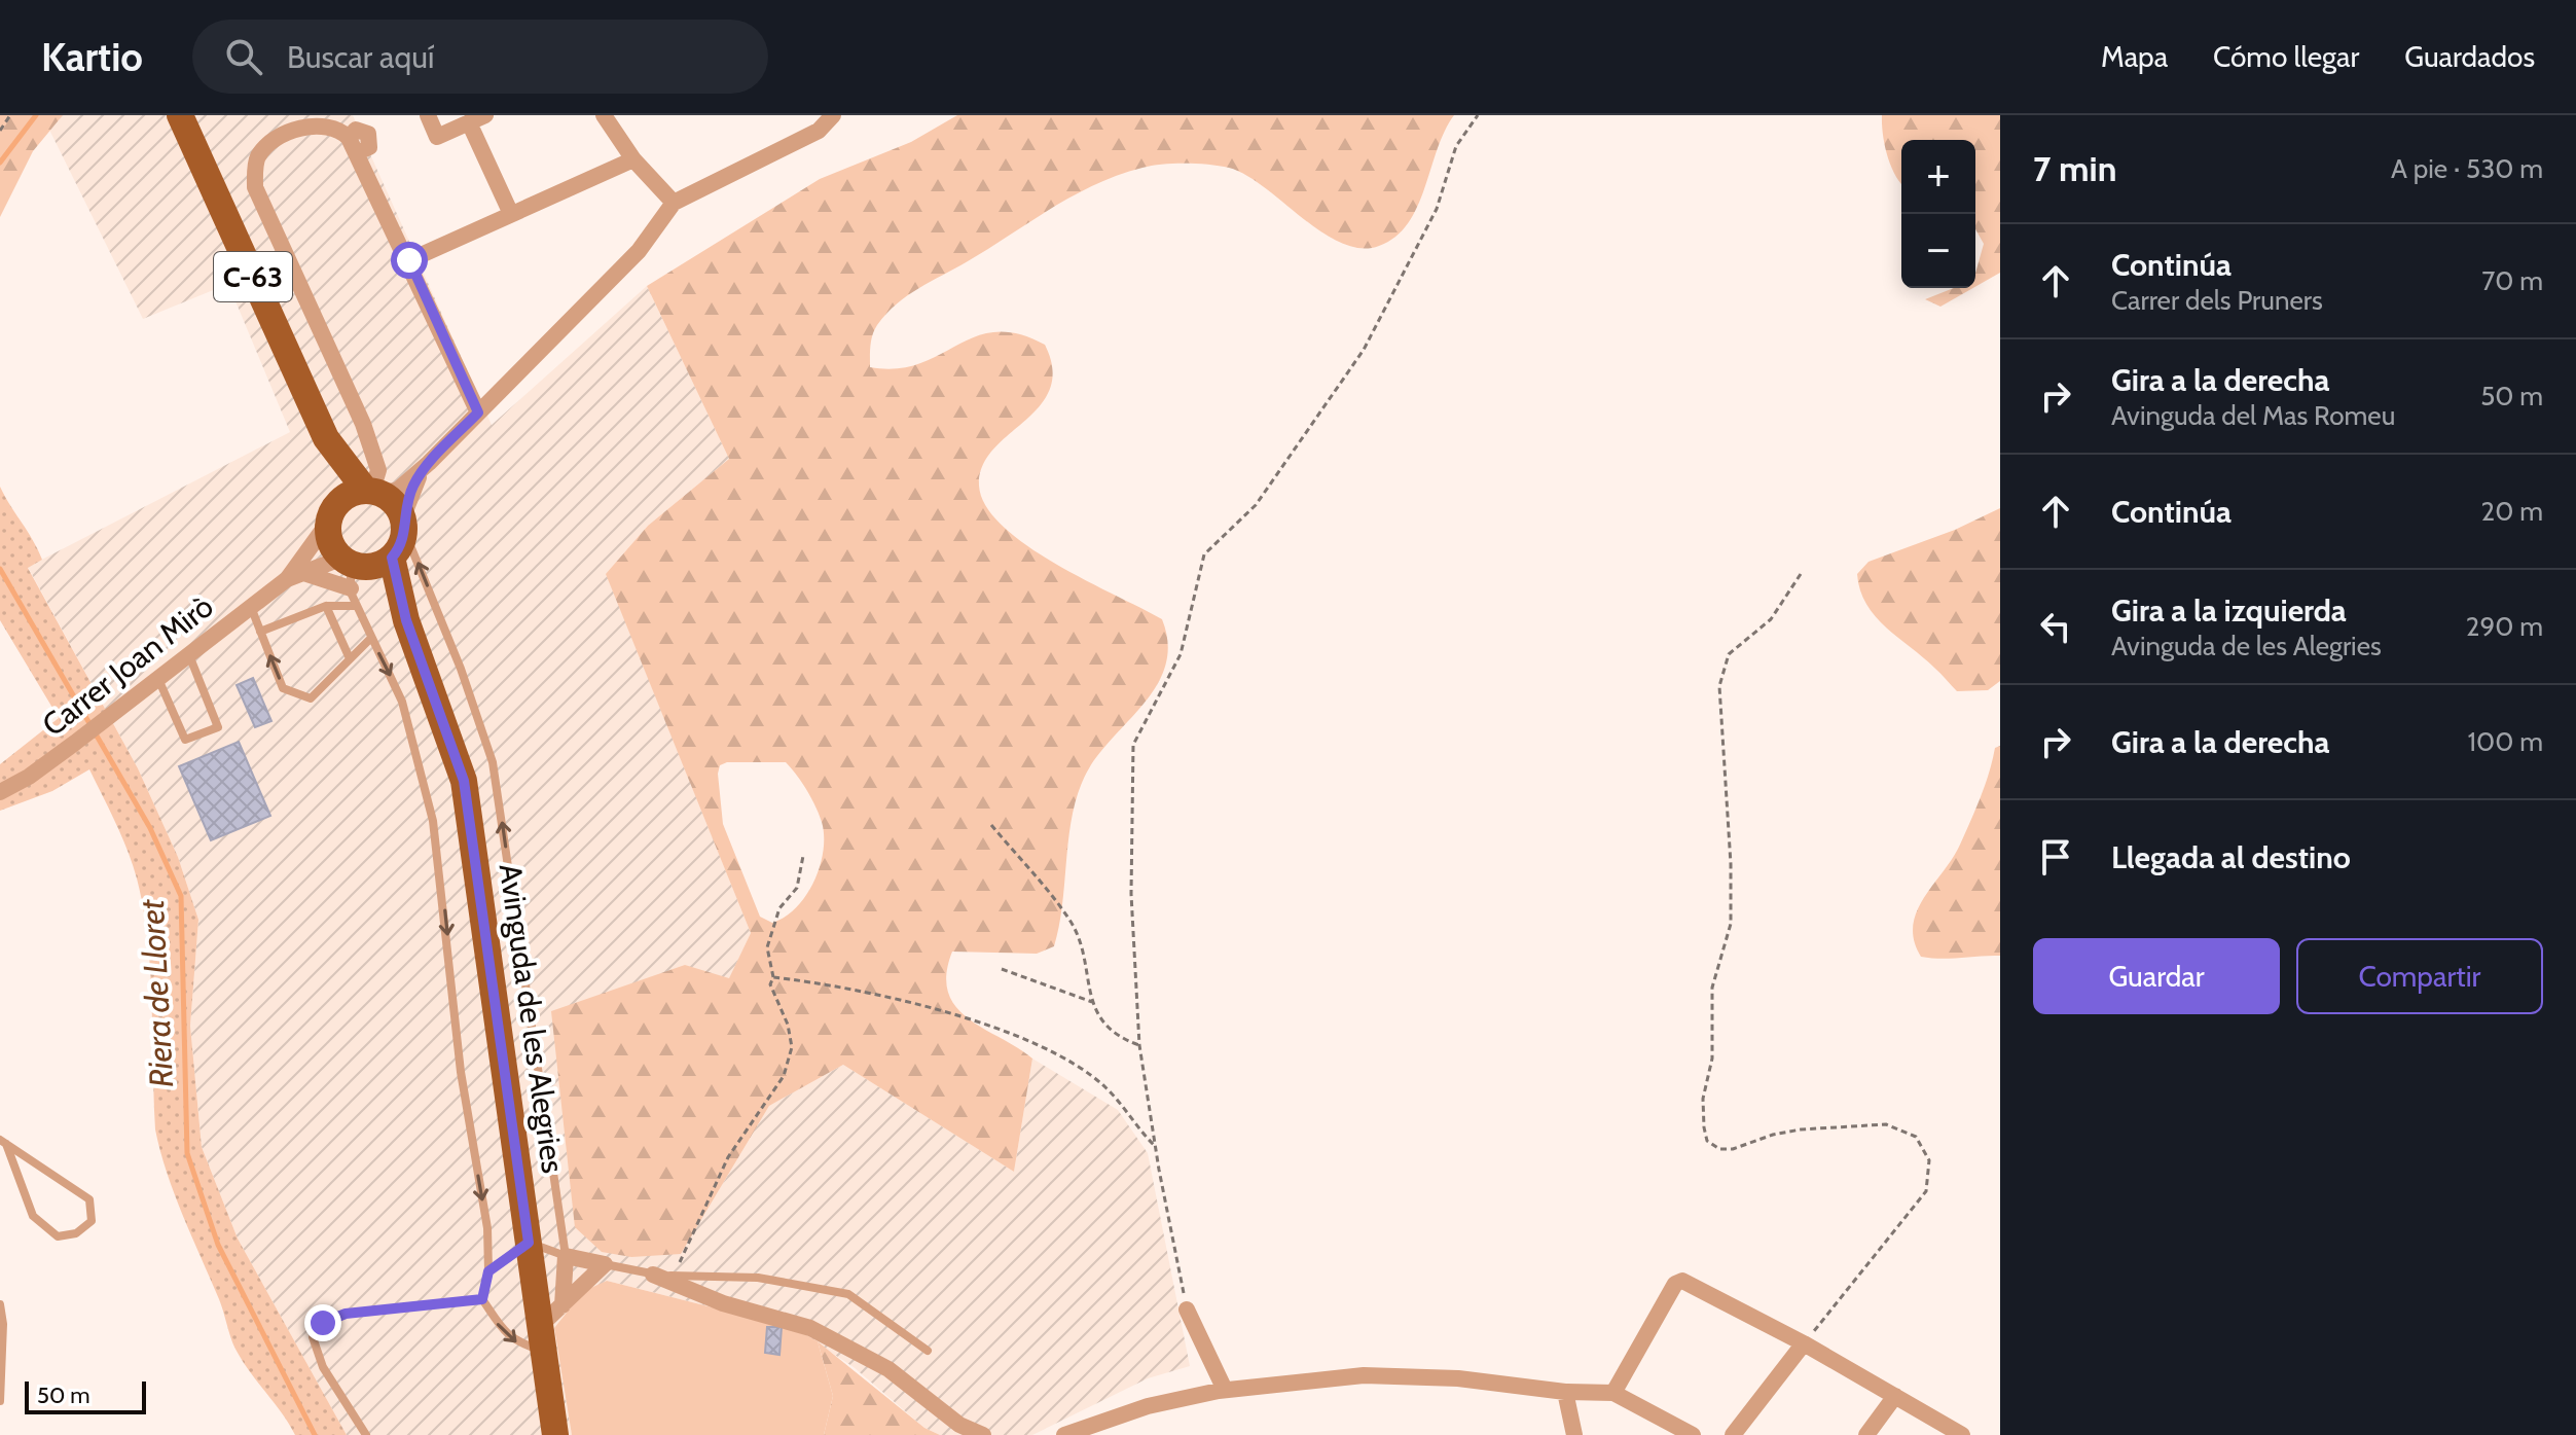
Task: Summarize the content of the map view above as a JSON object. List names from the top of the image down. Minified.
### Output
{"streets":{"main road":["C-63","Avinguda de les Alegries"],"street":["Carrer Joan Mirò"]},"crossings":[["C-63","Carrer Joan Mirò"],["C-63","Avinguda de les Alegries"],["Carrer Joan Mirò","Avinguda de les Alegries"]],"water":["Riera de Lloret"],"scale_bar":"50 m","page":{"header":"Kartio","search":"Buscar aquí","nav":["Mapa","Cómo llegar","Guardados"],"heading":["7 min","A pie · 530 m"],"map_buttons":["+","−"],"list":[["Continúa","Carrer dels Pruners","70 m"],["Gira a la derecha","Avinguda del Mas Romeu","50 m"],["Continúa","20 m"],["Gira a la izquierda","Avinguda de les Alegries","290 m"],["Gira a la derecha","100 m"],"Llegada al destino"],"buttons":["Guardar","Compartir"],"scale":"50 m"}}
